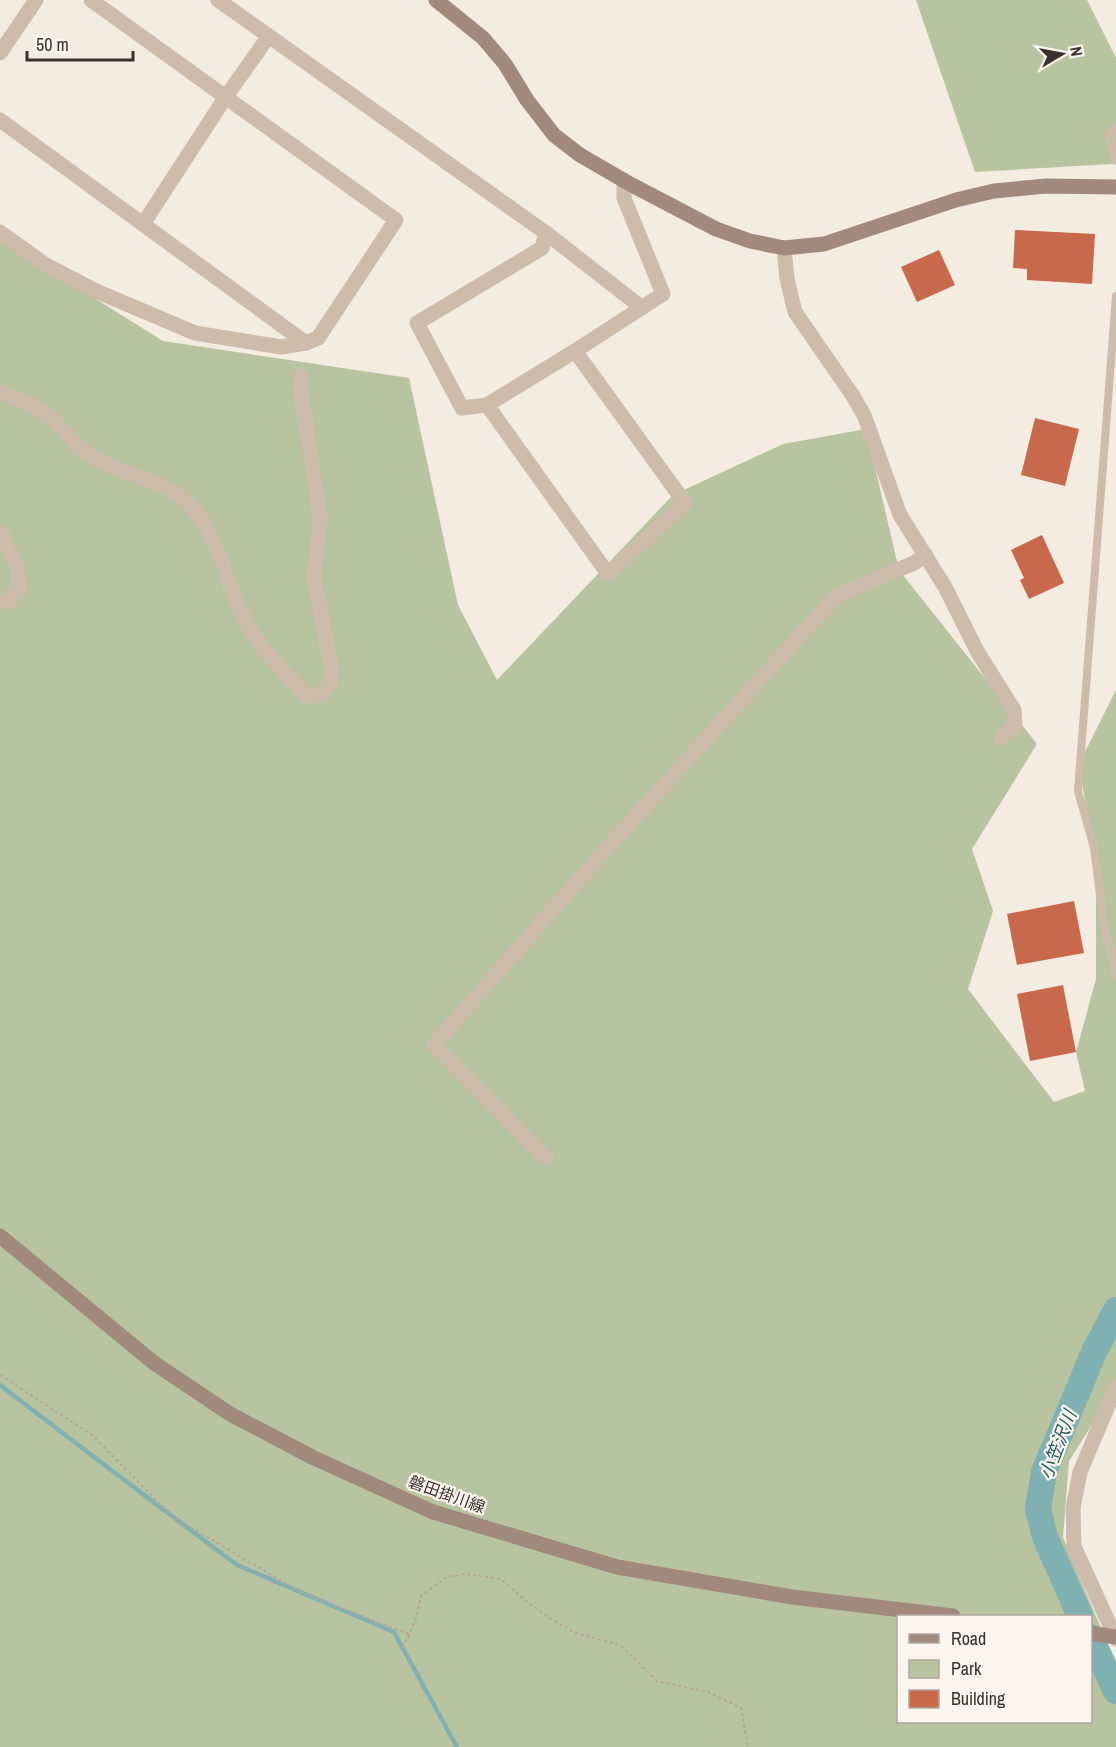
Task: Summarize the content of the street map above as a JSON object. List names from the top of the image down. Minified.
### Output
{"streets":{"main road":["磐田掛川線"]},"water":["小笠沢川"],"legend":["Road","Park","Building"],"scale_bar":"50 m","north":"right"}
